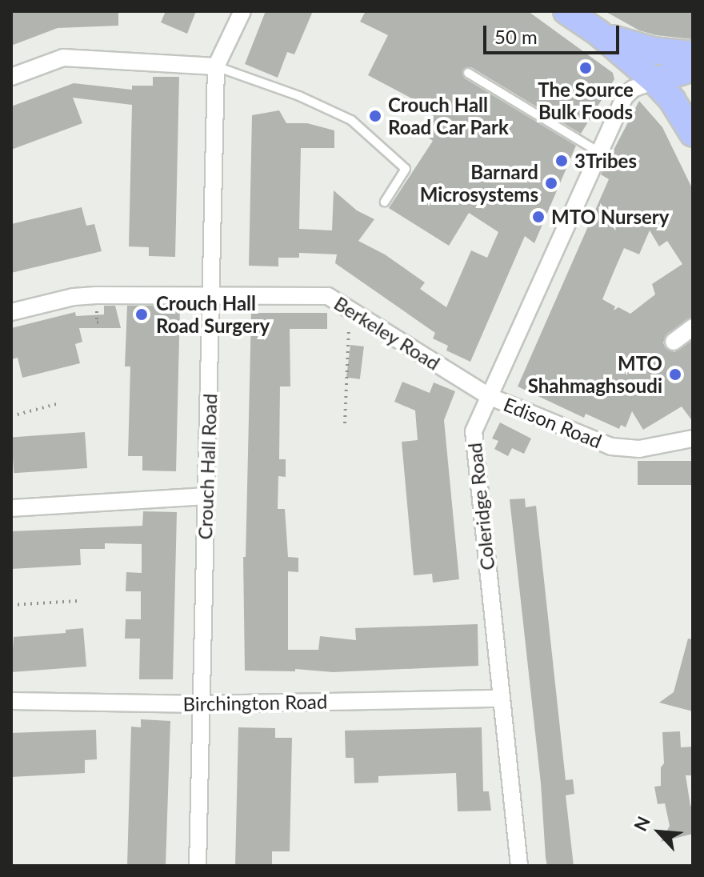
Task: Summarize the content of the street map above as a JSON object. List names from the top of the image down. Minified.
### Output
{"streets":{"street":["Berkeley Road","Edison Road","Crouch Hall Road","Coleridge Road","Birchington Road"]},"crossings":[["Berkeley Road","Edison Road"],["Berkeley Road","Crouch Hall Road"],["Berkeley Road","Coleridge Road"],["Edison Road","Coleridge Road"],["Crouch Hall Road","Birchington Road"],["Coleridge Road","Birchington Road"]],"places":["The Source Bulk Foods","Crouch Hall Road Car Park","3Tribes","Barnard Microsystems","MTO Nursery","Crouch Hall Road Surgery","MTO Shahmaghsoudi"],"scale_bar":"50 m","north":"top left"}
